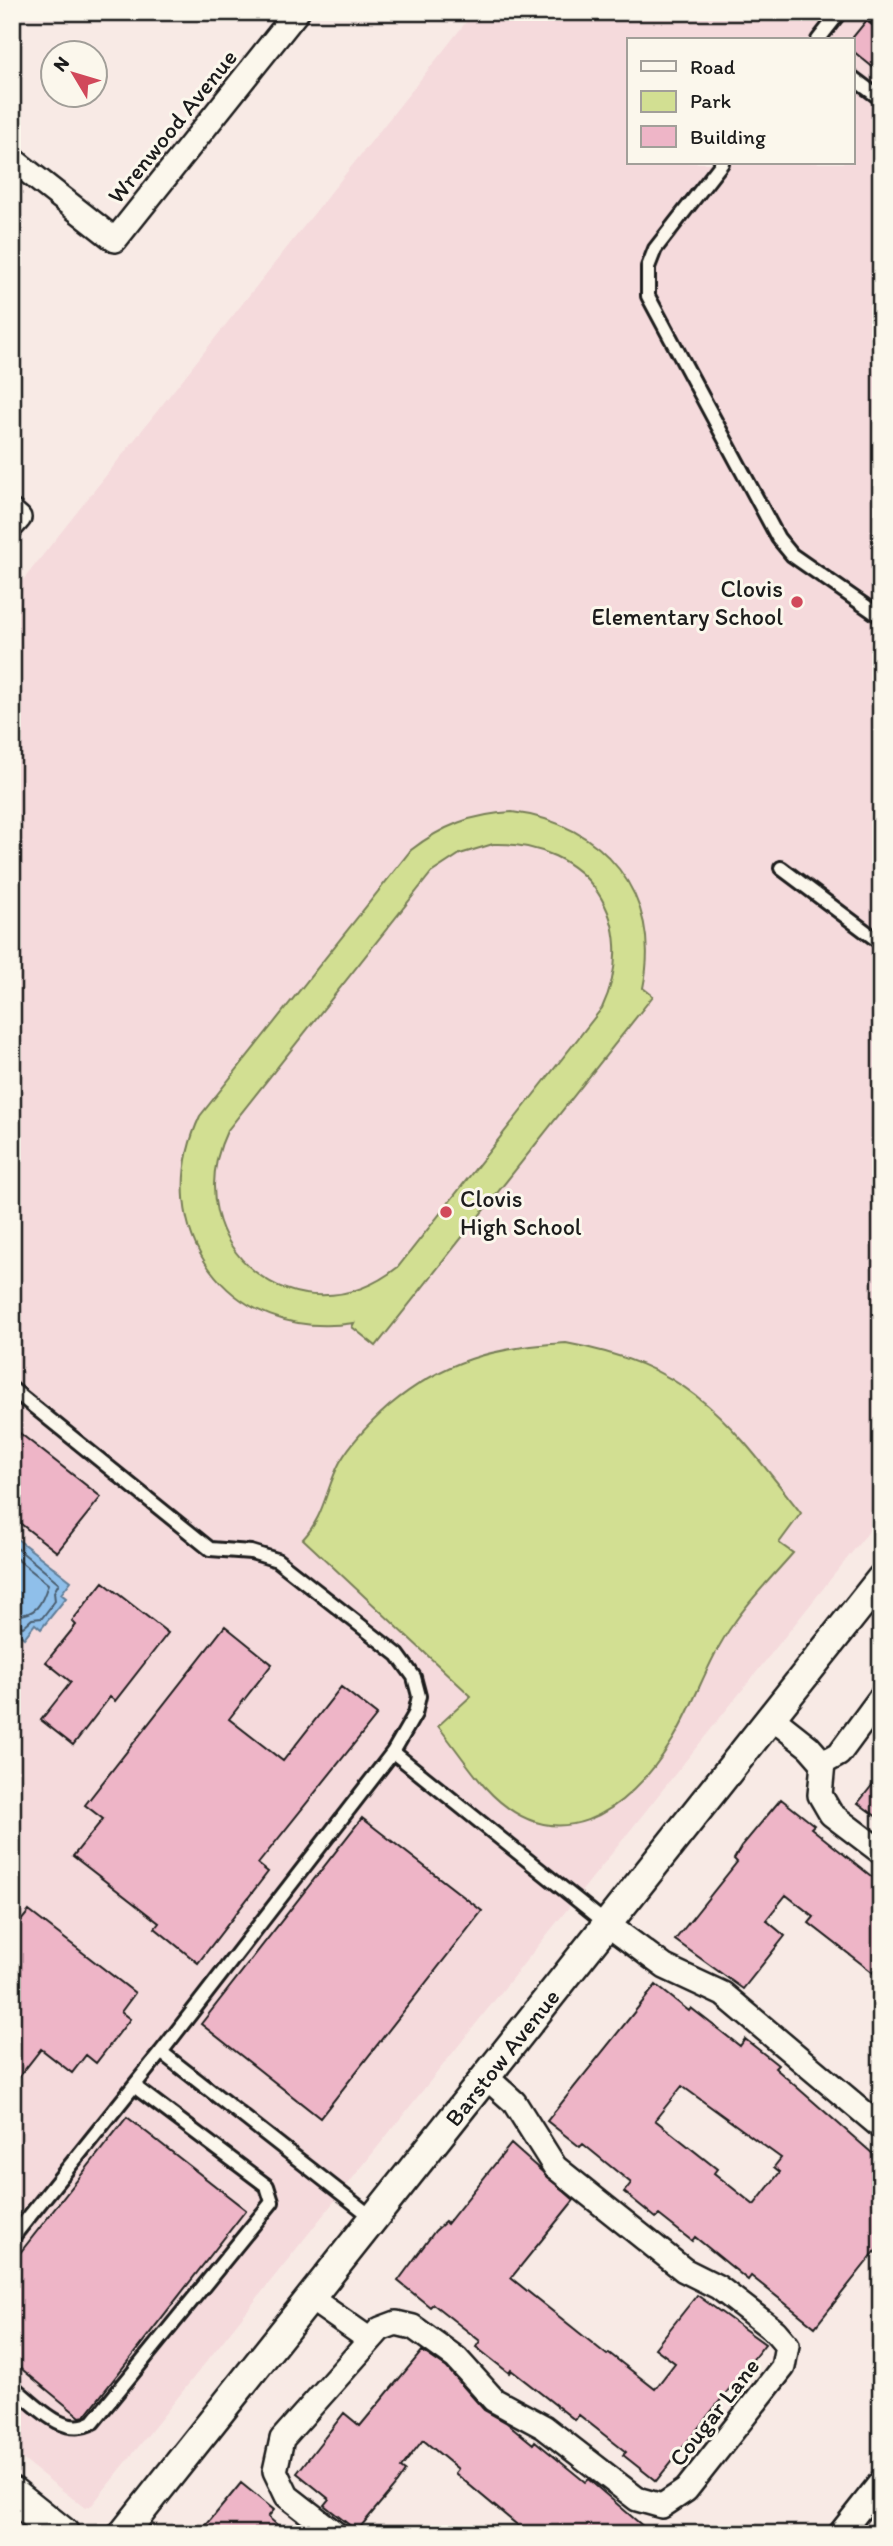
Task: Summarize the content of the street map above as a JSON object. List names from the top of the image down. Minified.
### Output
{"streets":{"street":["Wrenwood Avenue","Barstow Avenue","Cougar Lane"]},"crossings":[["Barstow Avenue","Cougar Lane"]],"places":["Clovis Elementary School","Clovis High School"],"legend":["Road","Park","Building"],"north":"top left"}
